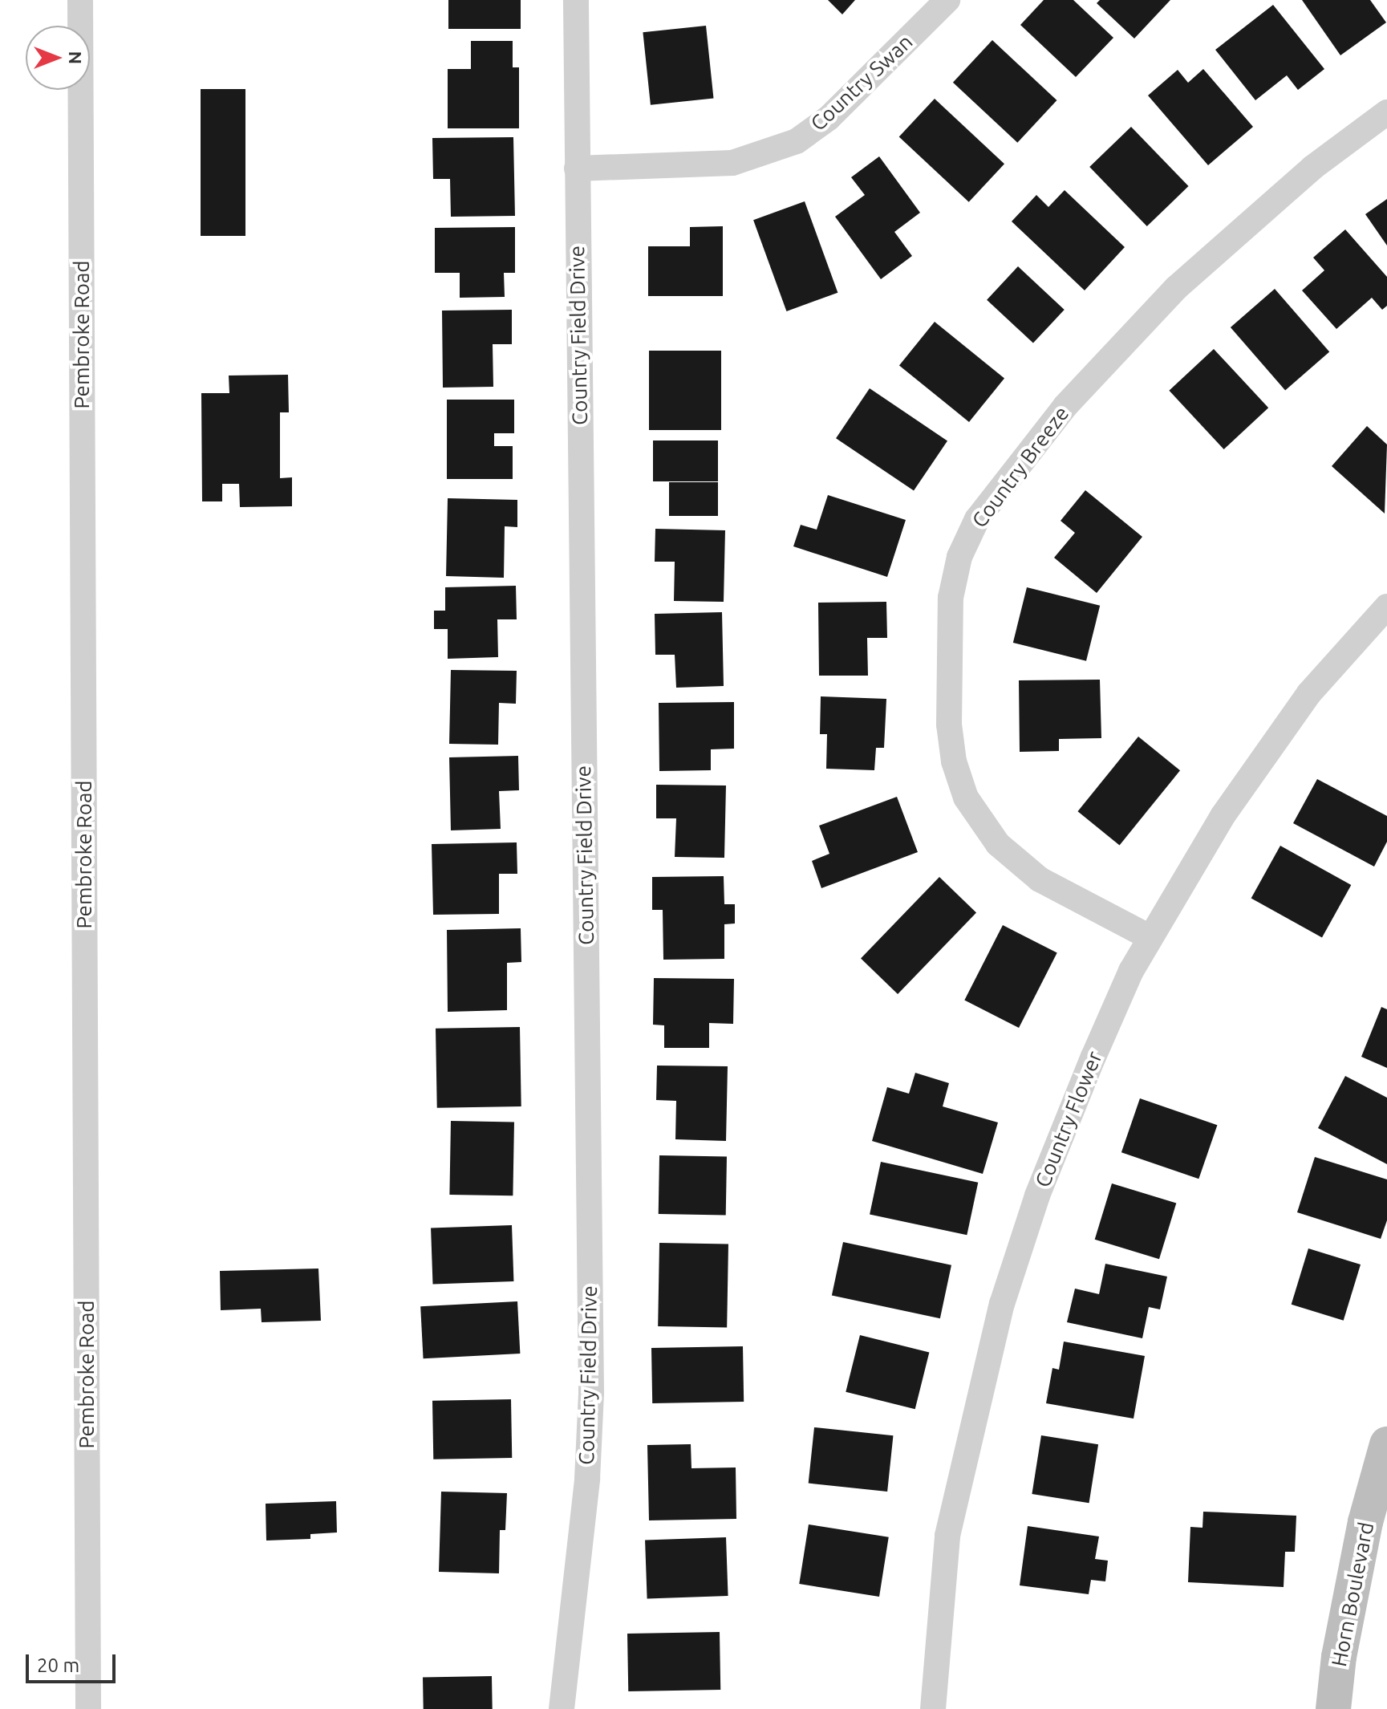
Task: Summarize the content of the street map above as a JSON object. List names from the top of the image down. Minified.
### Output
{"streets":{"street":["Country Swan","Pembroke Road","Country Field Drive","Country Breeze","Country Flower","Horn Boulevard"]},"crossings":[["Country Swan","Country Field Drive"],["Country Breeze","Country Flower"]],"scale_bar":"20 m","north":"right"}
